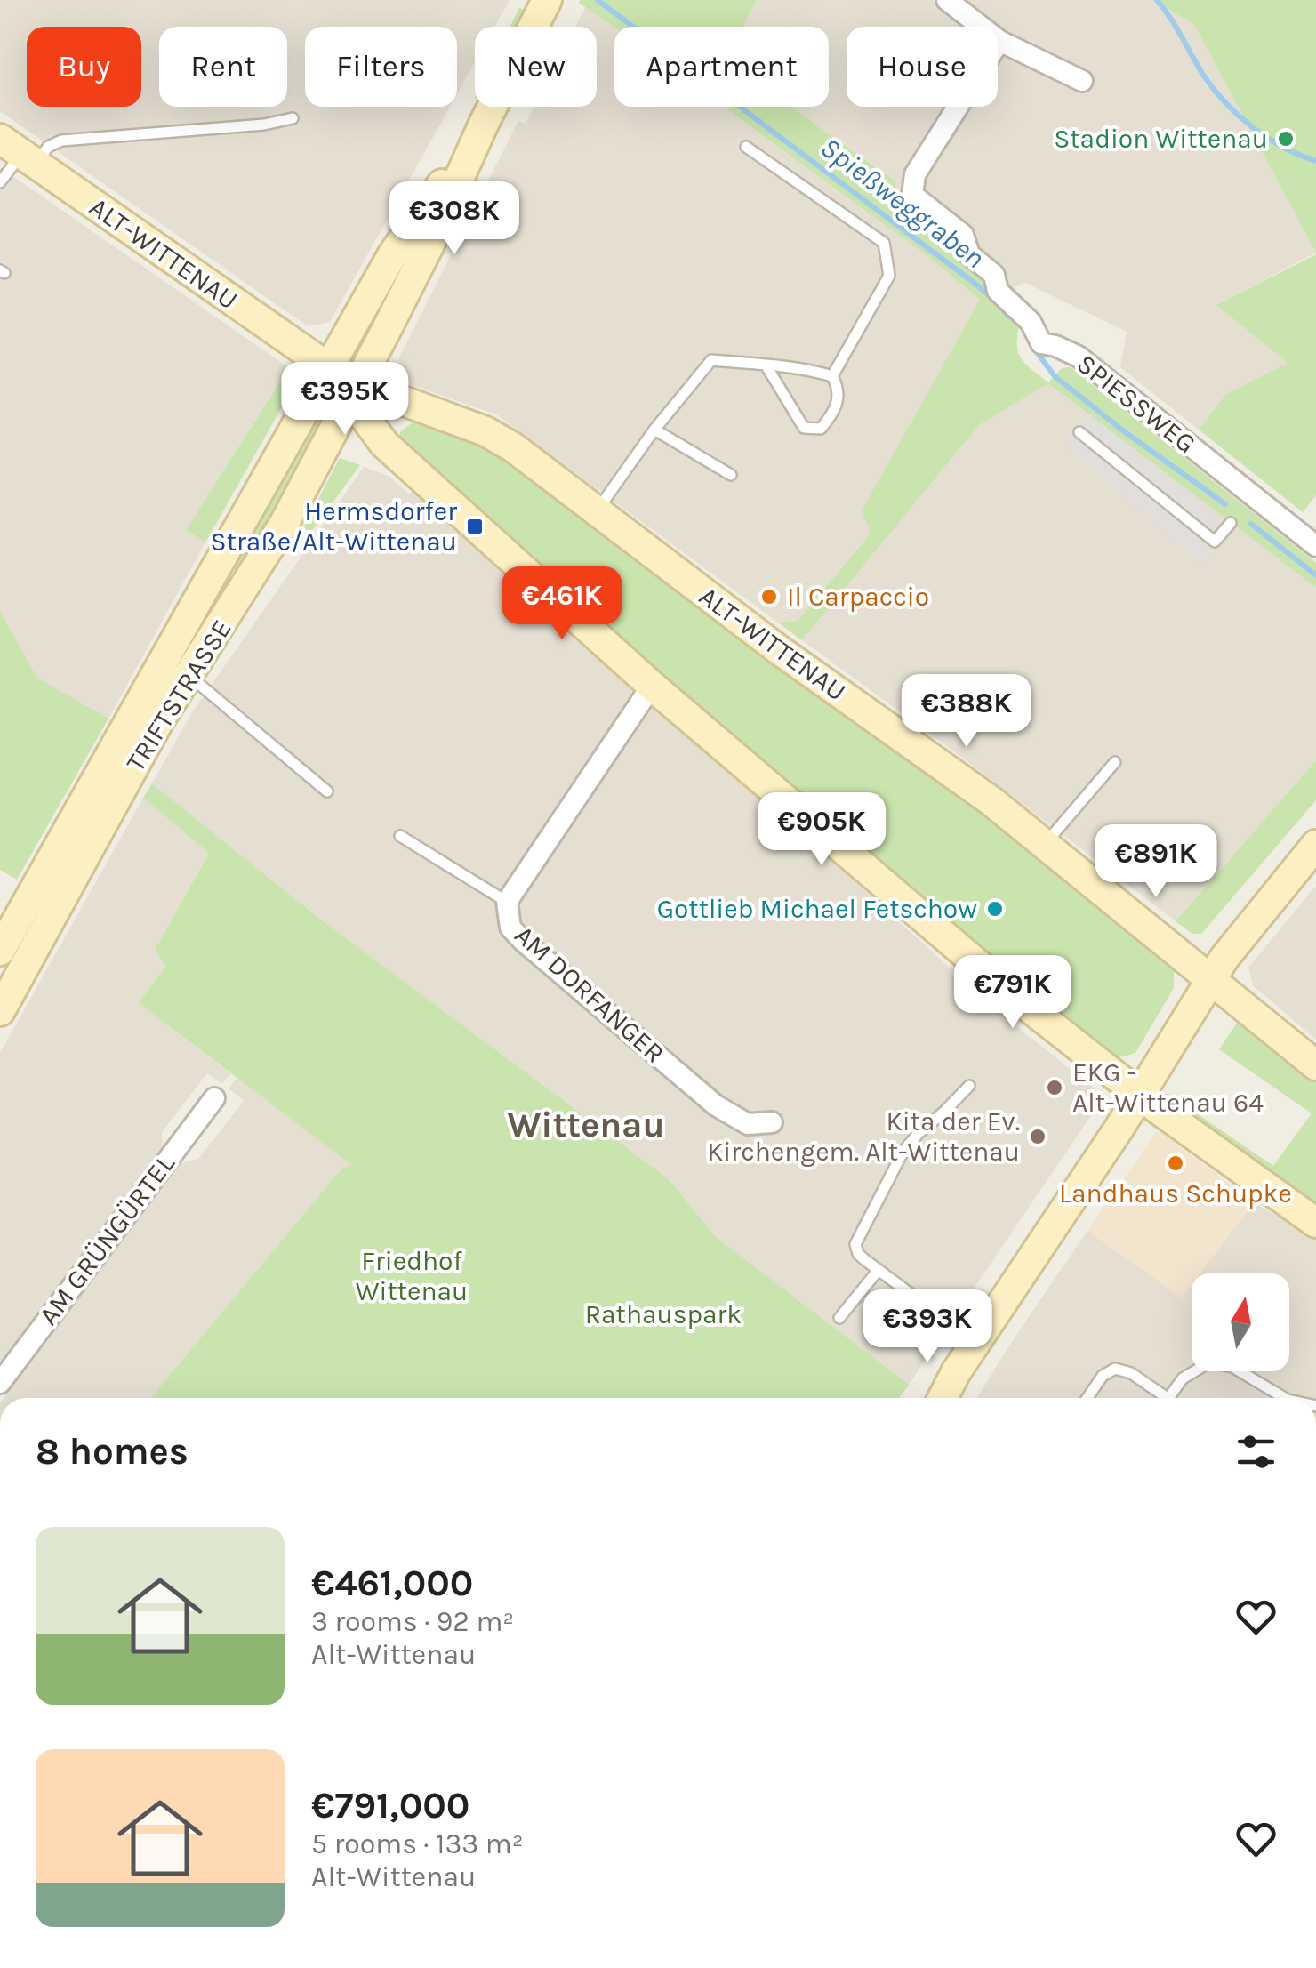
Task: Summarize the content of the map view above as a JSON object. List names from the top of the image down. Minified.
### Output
{"streets":{"main road":["ALT-WITTENAU","TRIFTSTRASSE"],"street":["SPIESSWEG","AM DORFANGER","AM GRÜNGÜRTEL"]},"crossings":[["ALT-WITTENAU","TRIFTSTRASSE"],["ALT-WITTENAU","AM DORFANGER"]],"districts":["Wittenau"],"water":["Spießweggraben"],"parks":["Friedhof Wittenau","Rathauspark"],"places":{"other":["Stadion Wittenau","Il Carpaccio","Gottlieb Michael Fetschow","EKG - Alt-Wittenau 64","Kita der Ev. Kirchengem. Alt-Wittenau","Landhaus Schupke"],"transit":["Hermsdorfer Straße/Alt-Wittenau"]},"north":"top","page":{"chip":["Buy","Rent","Filters","New","Apartment","House"],"price":["€308K","€395K","€461K","€388K","€905K","€891K","€791K","€393K"],"heading":"8 homes","list":[{"name":"€461,000","note":"3 rooms · 92 m² · Alt-Wittenau"},{"name":"€791,000","note":"5 rooms · 133 m² · Alt-Wittenau"}]}}
